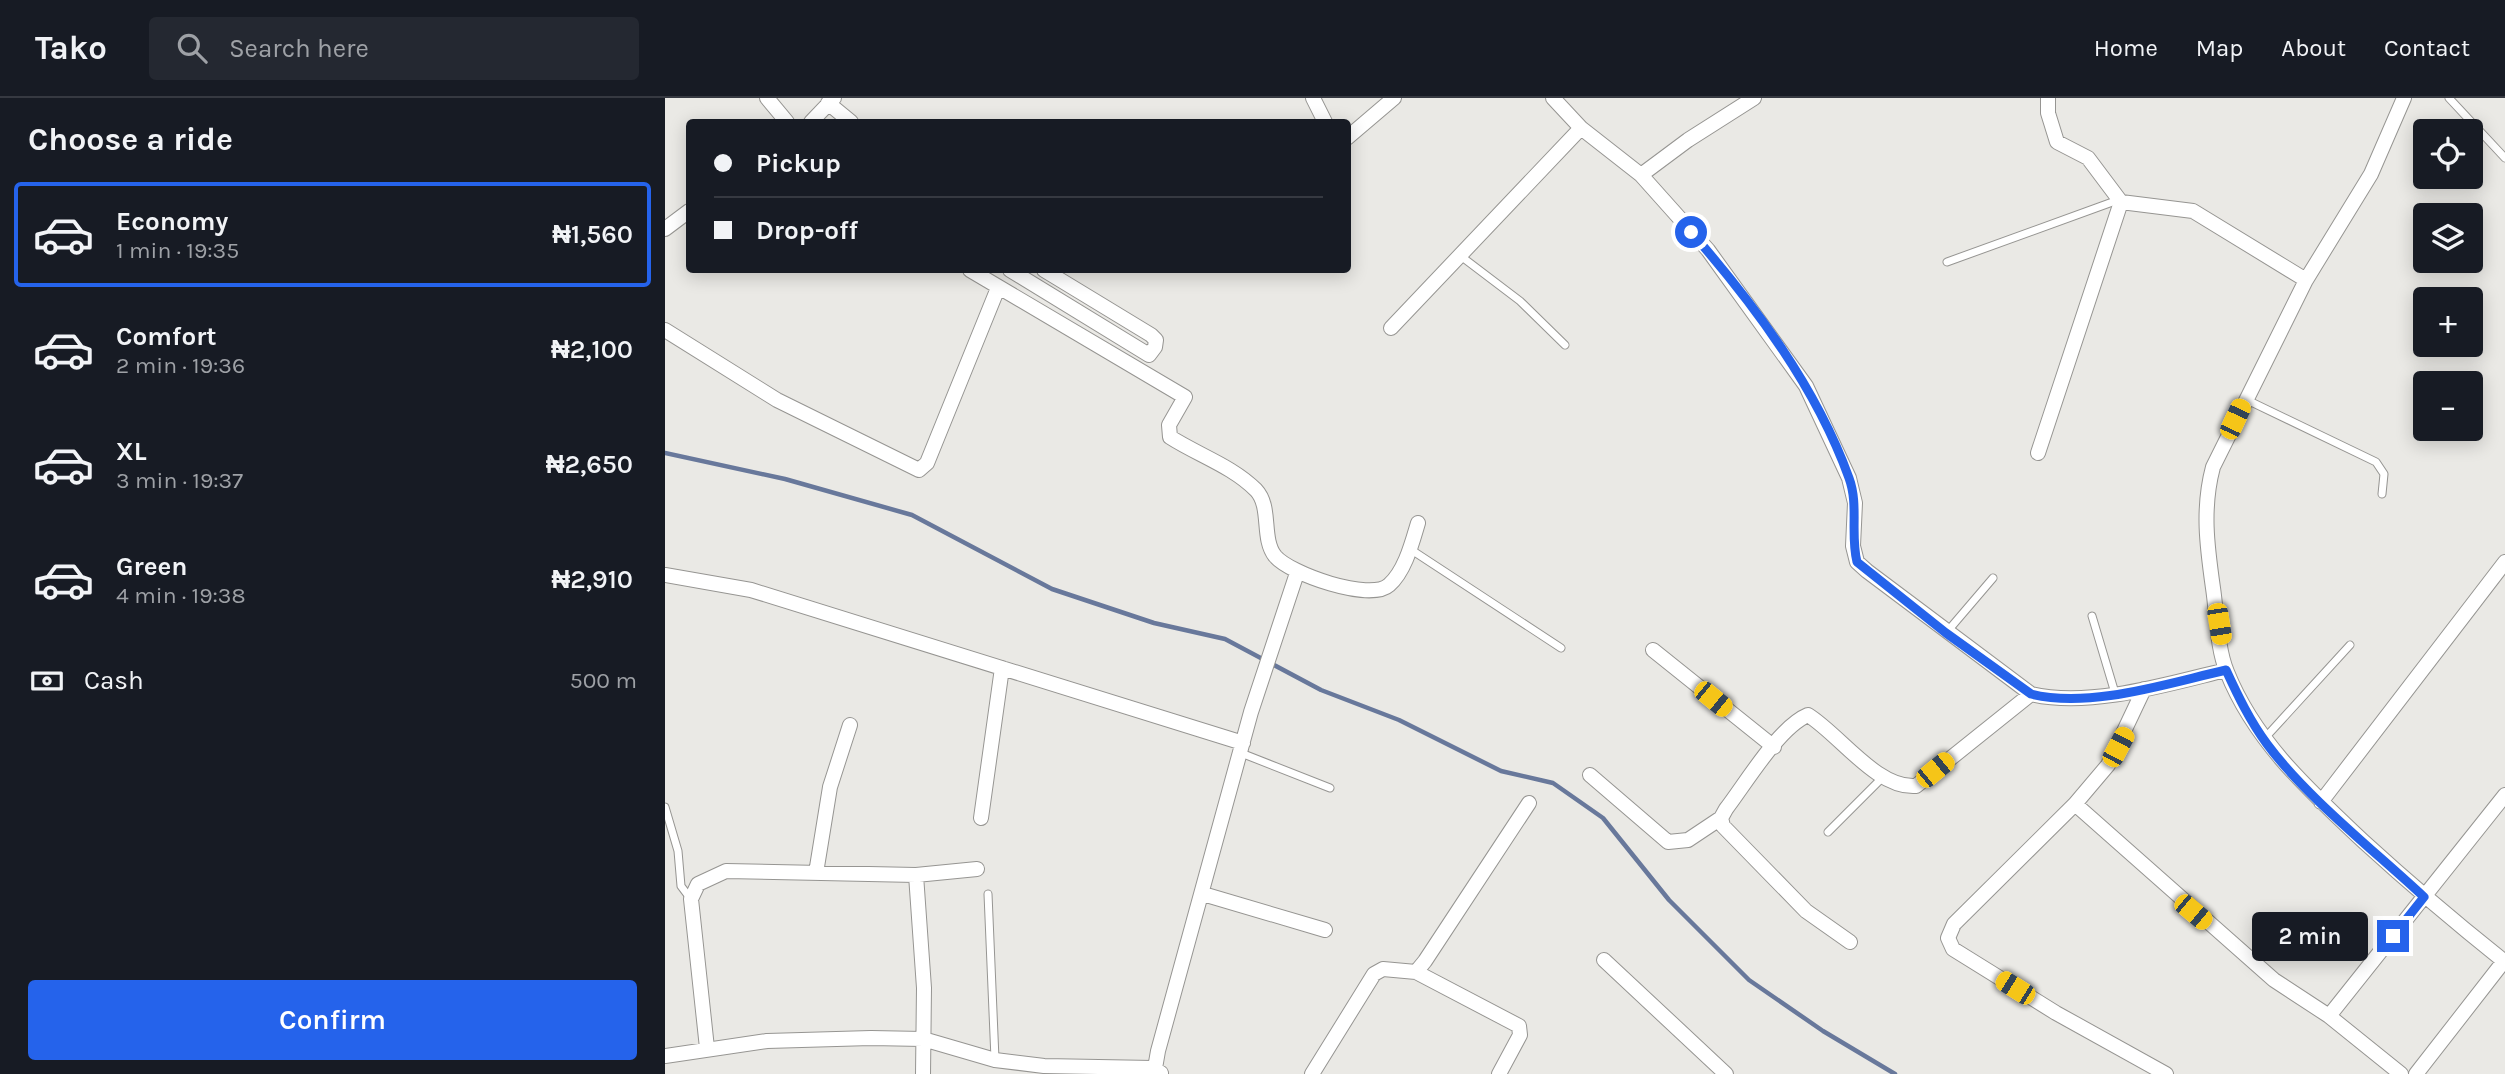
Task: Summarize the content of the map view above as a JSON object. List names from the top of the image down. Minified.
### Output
{"page":{"header":"Tako","search":"Search here","nav":["Home","Map","About","Contact"],"heading":"Choose a ride","map_buttons":["+","−"],"banner":["Pickup","Drop-off"],"list":[{"name":"Economy","note":"1 min · 19:35","value":"₦1,560"},{"name":"Comfort","note":"2 min · 19:36","value":"₦2,100"},{"name":"XL","note":"3 min · 19:37","value":"₦2,650"},{"name":"Green","note":"4 min · 19:38","value":"₦2,910"}],"pay":["Cash","500 m"],"bubble":"2 min","buttons":"Confirm"}}
